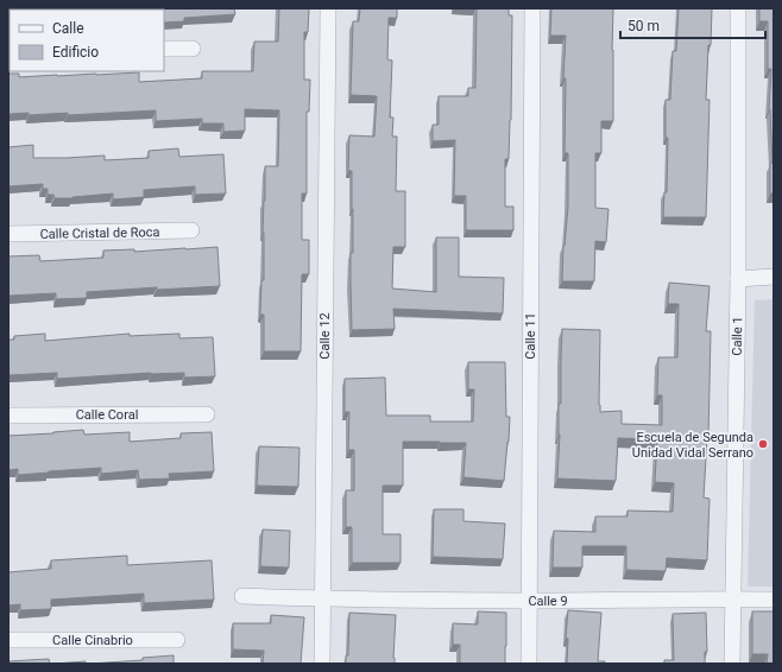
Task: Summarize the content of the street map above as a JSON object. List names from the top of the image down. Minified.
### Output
{"streets":{"street":["Calle Cristal de Roca","Calle 12","Calle 11","Calle 1","Calle Coral","Calle 9","Calle Cinabrio"]},"crossings":[["Calle 12","Calle 9"],["Calle 11","Calle 9"],["Calle 1","Calle 9"]],"places":["Escuela de Segunda Unidad Vidal Serrano"],"legend":["Calle","Edificio"],"scale_bar":"50 m"}
